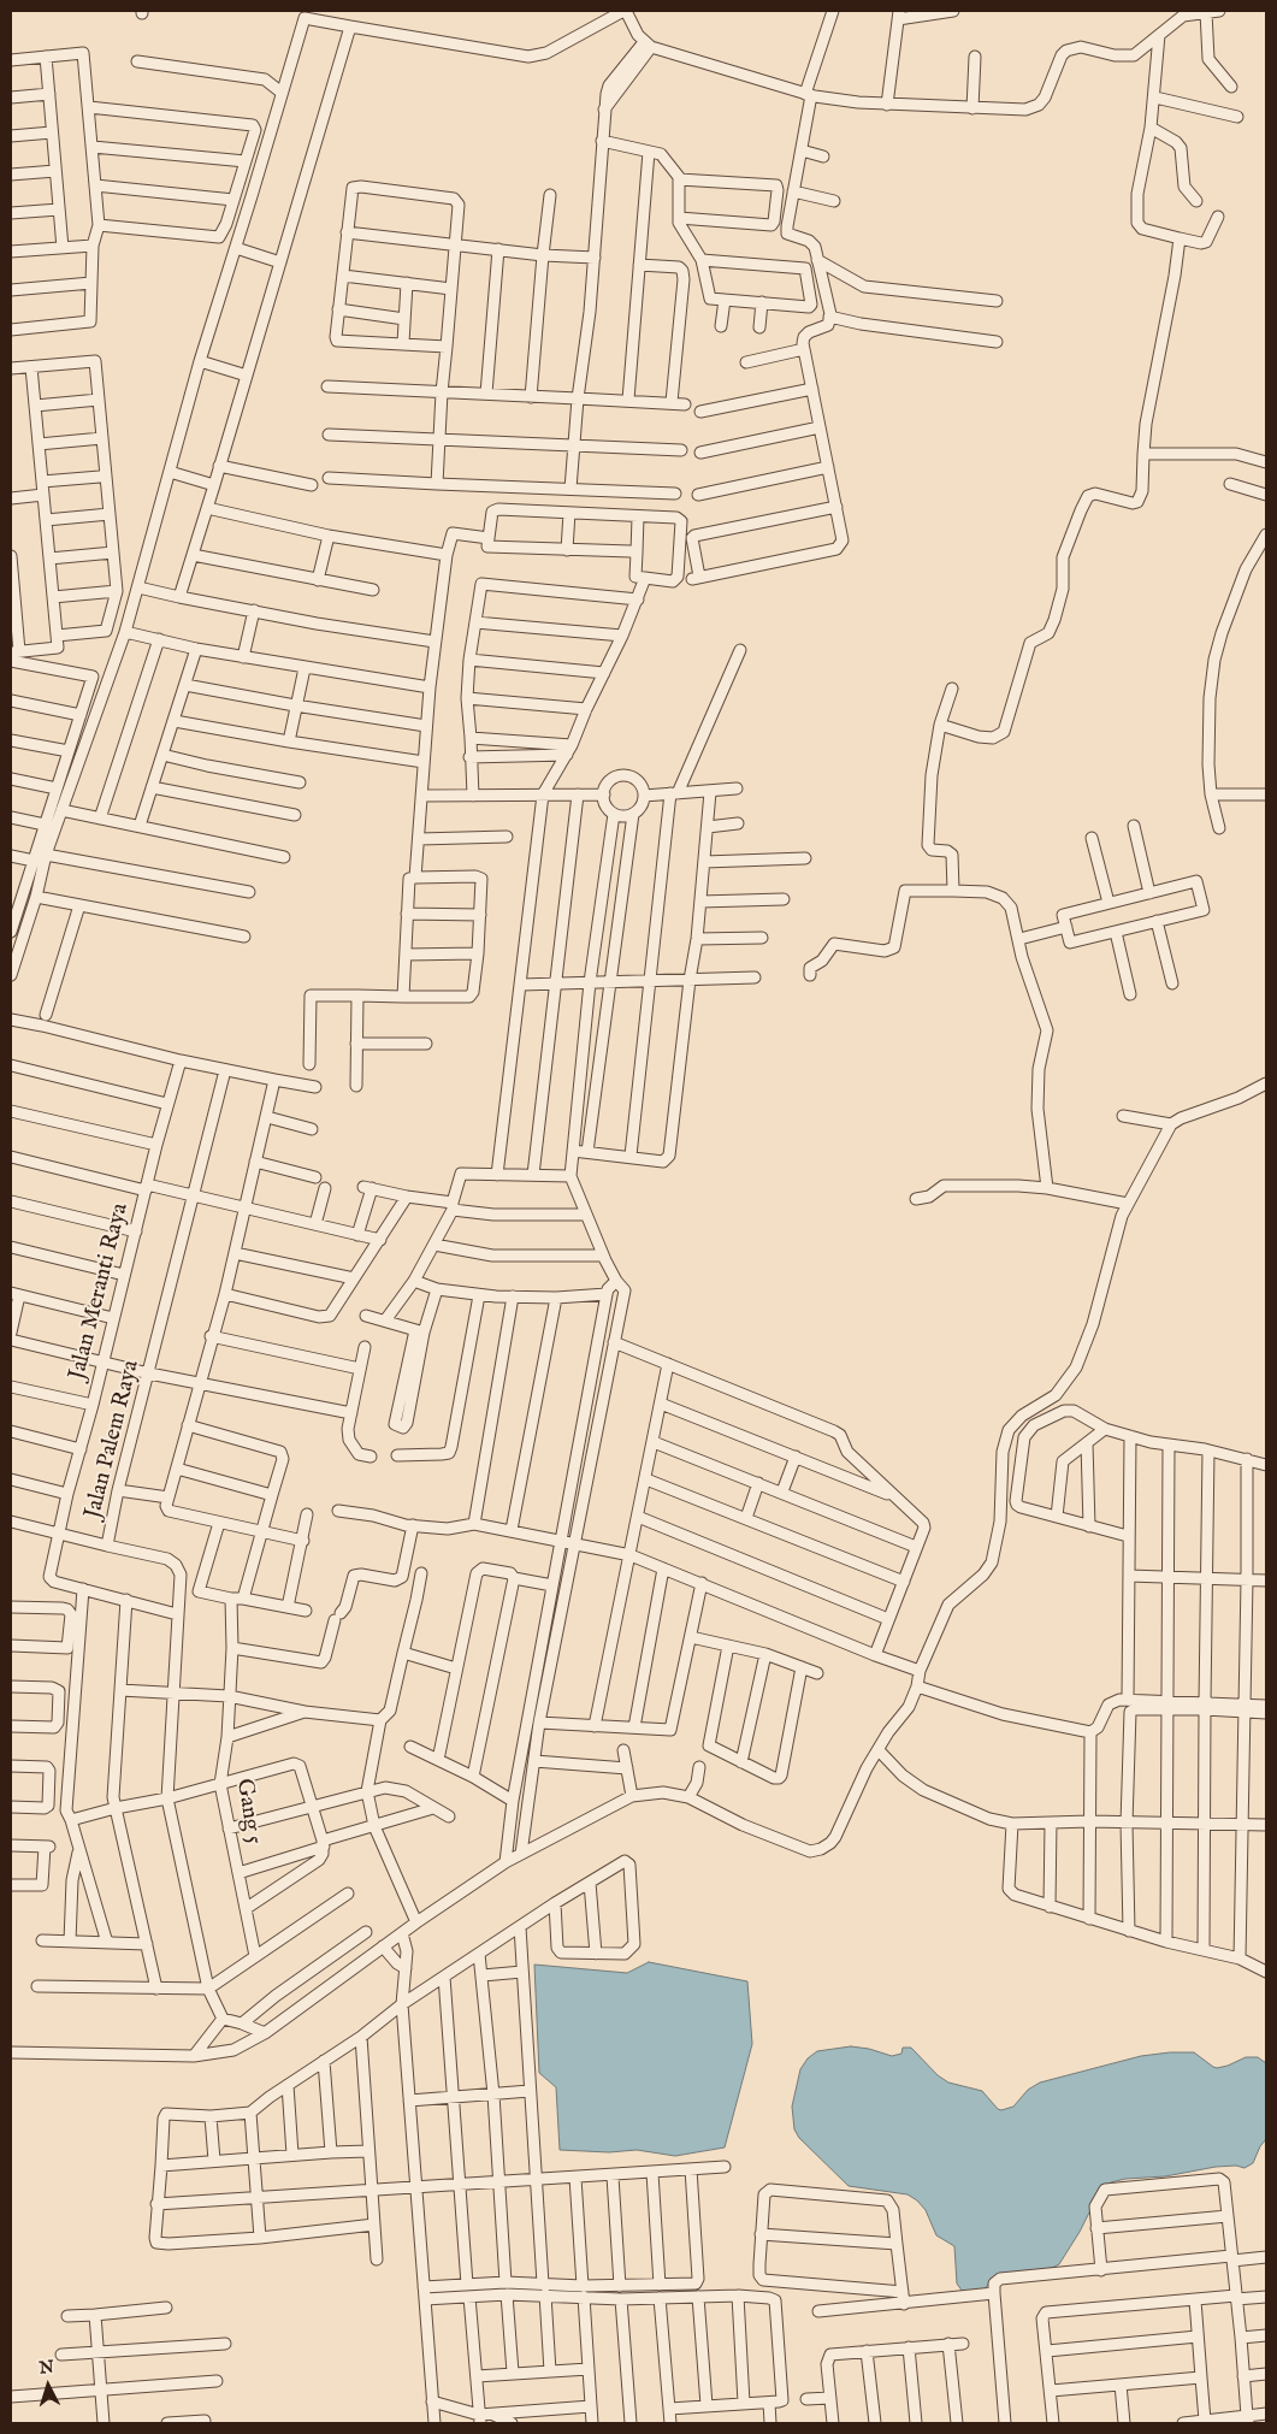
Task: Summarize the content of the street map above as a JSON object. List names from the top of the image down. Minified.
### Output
{"streets":{"street":["Jalan Meranti Raya","Jalan Palem Raya","Gang 5"]},"north":"top"}
